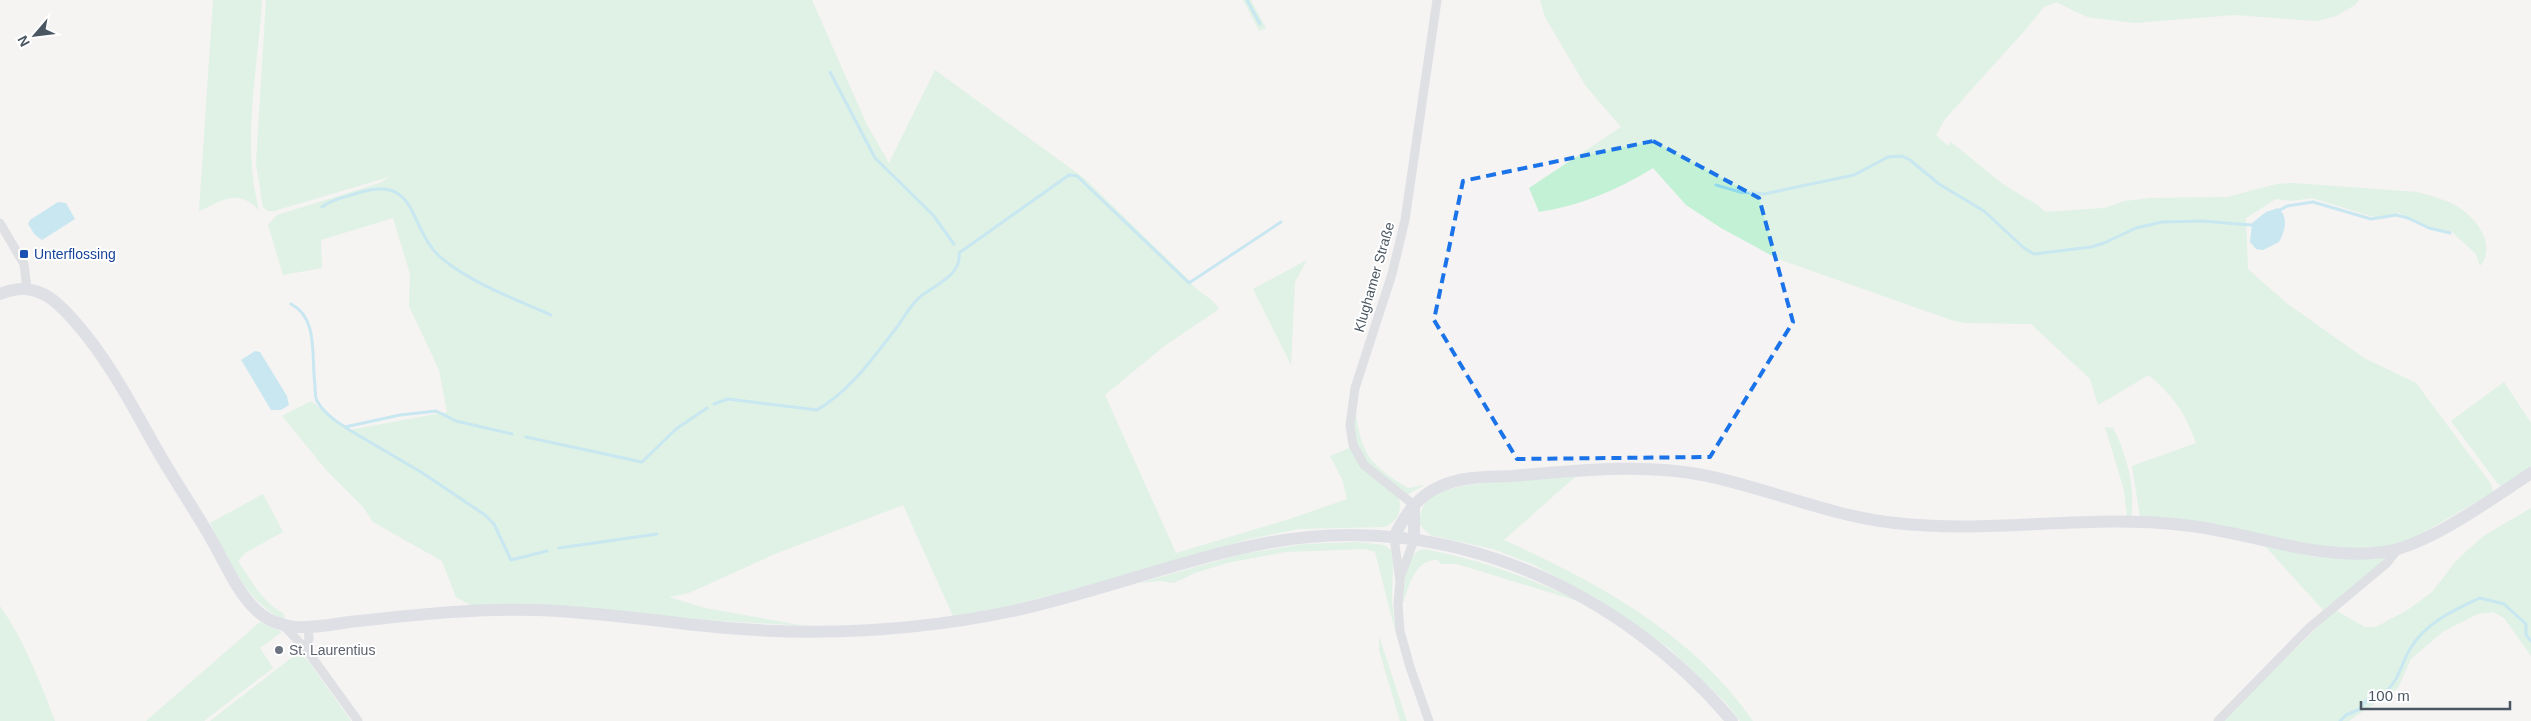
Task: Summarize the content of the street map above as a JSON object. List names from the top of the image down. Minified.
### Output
{"streets":{"street":["Klughamer Straße"]},"places":{"transit":["Unterflossing"],"other":["St. Laurentius"]},"scale_bar":"100 m","north":"bottom left"}
